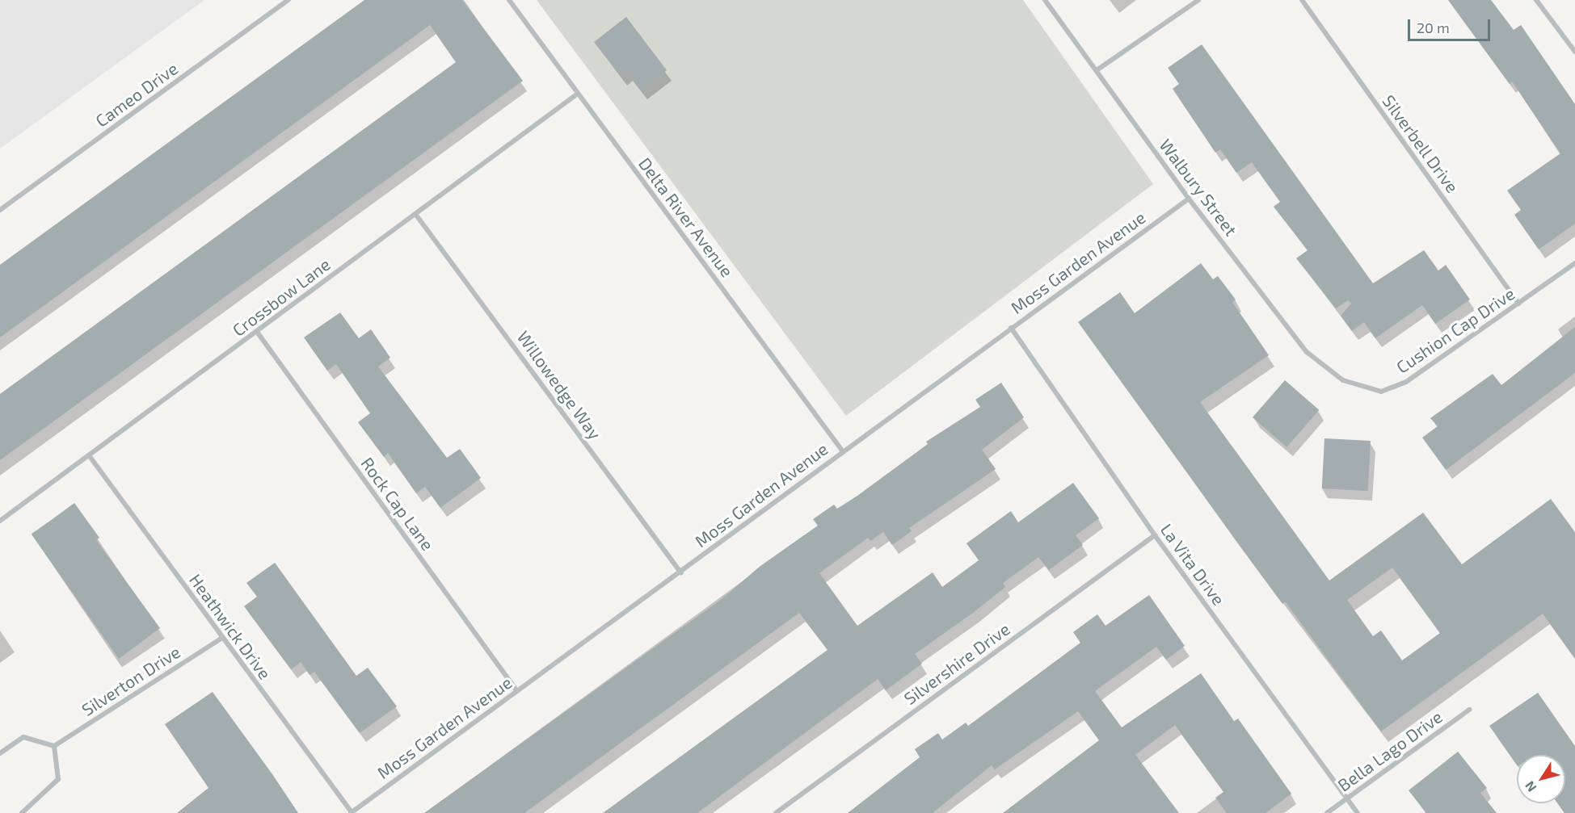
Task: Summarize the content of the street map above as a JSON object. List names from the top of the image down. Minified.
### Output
{"streets":{"street":["Cameo Drive","Silverbell Drive","Walbury Street","Delta River Avenue","Moss Garden Avenue","Crossbow Lane","Cushion Cap Drive","Willowedge Way","Rock Cap Lane","La Vita Drive","Heathwick Drive","Silvershire Drive","Silverton Drive","Bella Lago Drive"]},"crossings":[["Silverbell Drive","Cushion Cap Drive"],["Walbury Street","Moss Garden Avenue"],["Walbury Street","Cushion Cap Drive"],["Delta River Avenue","Moss Garden Avenue"],["Delta River Avenue","Crossbow Lane"],["Moss Garden Avenue","Willowedge Way"],["Moss Garden Avenue","Rock Cap Lane"],["Moss Garden Avenue","La Vita Drive"],["Moss Garden Avenue","Heathwick Drive"],["Crossbow Lane","Willowedge Way"],["Crossbow Lane","Rock Cap Lane"],["Crossbow Lane","Heathwick Drive"],["La Vita Drive","Silvershire Drive"],["La Vita Drive","Bella Lago Drive"],["Heathwick Drive","Silverton Drive"]],"scale_bar":"20 m","north":"bottom left"}
